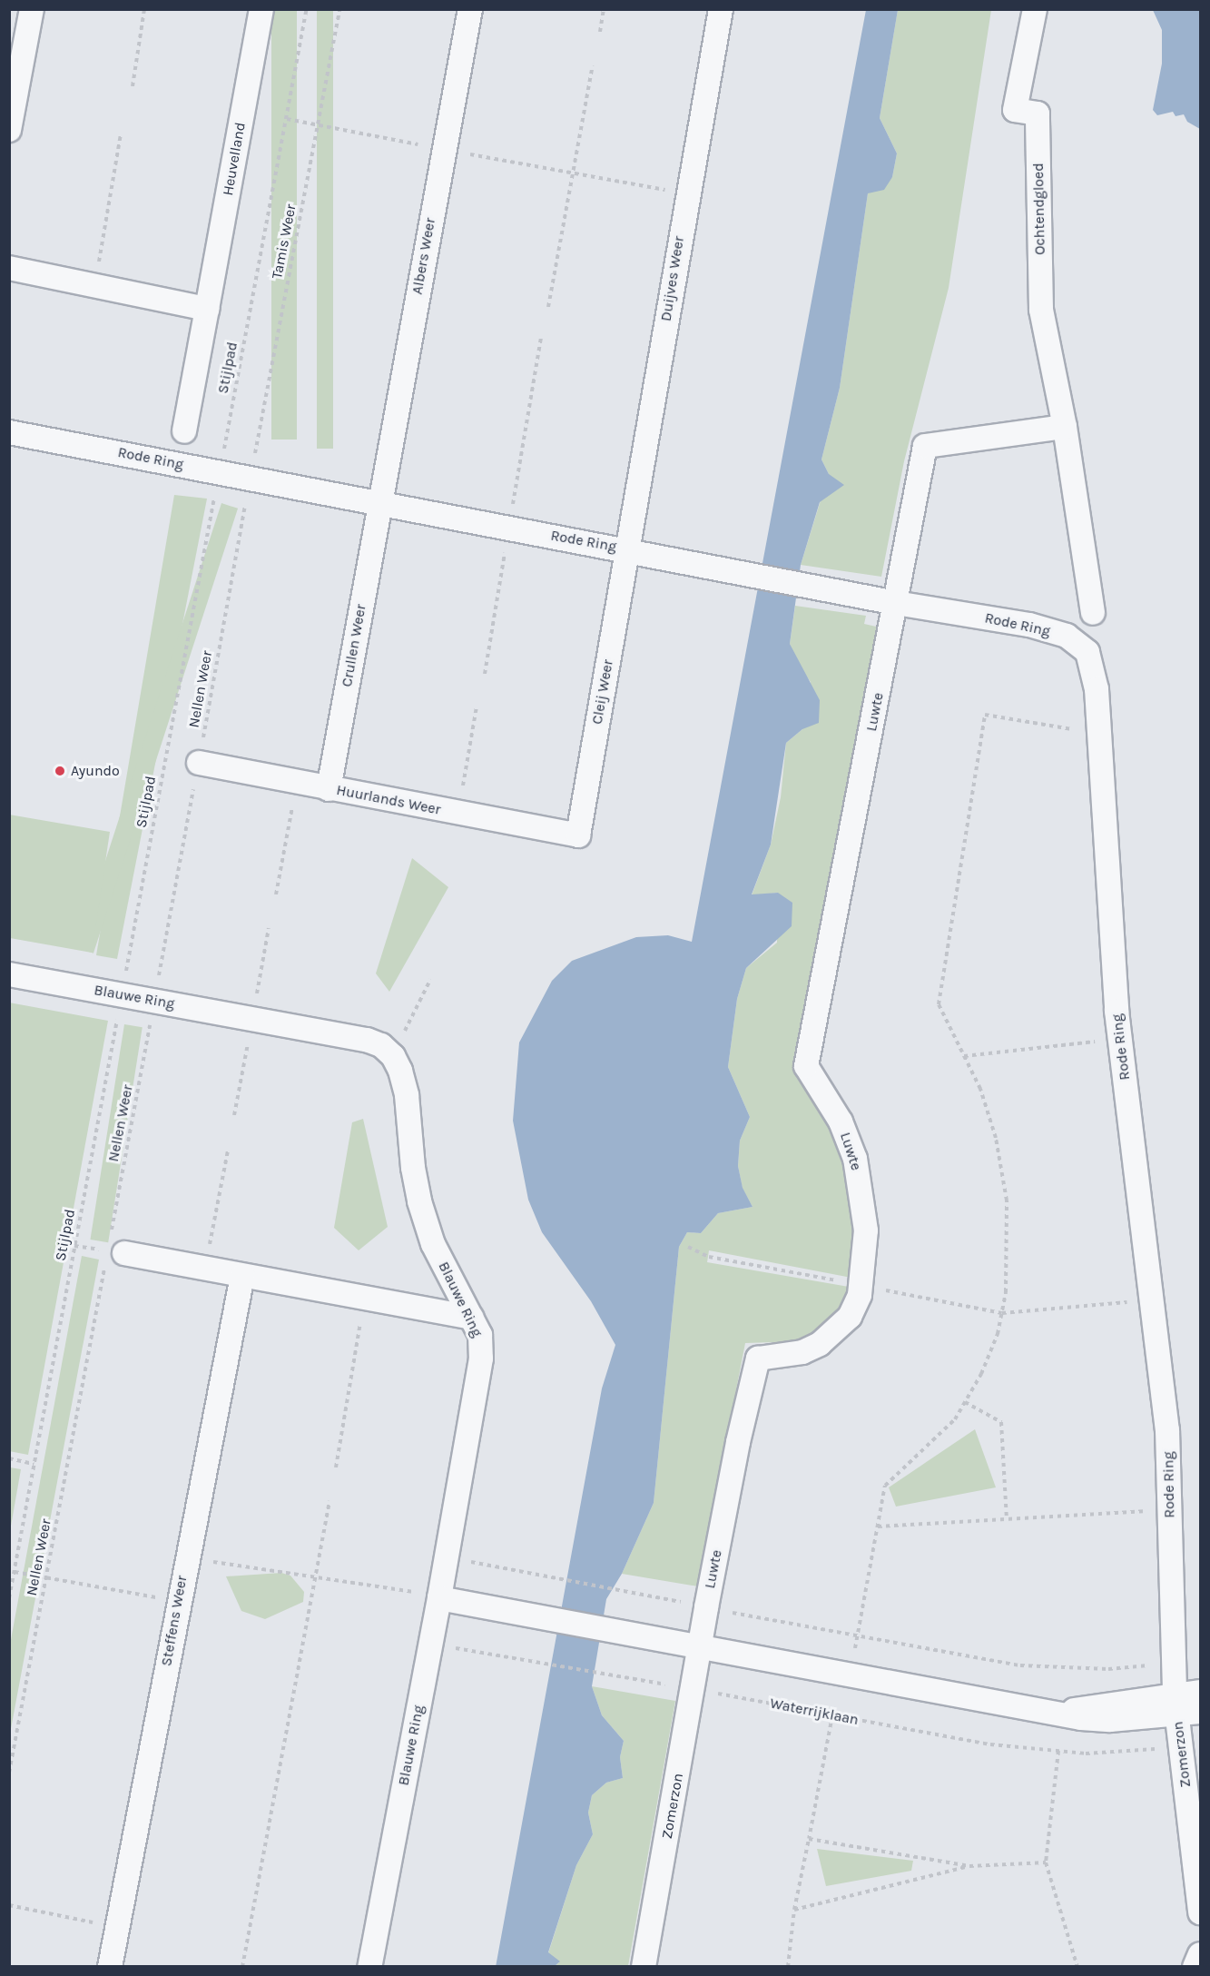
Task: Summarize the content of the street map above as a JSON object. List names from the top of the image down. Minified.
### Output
{"streets":{"street":["Heuvelland","Ochtendgloed","Albers Weer","Duijves Weer","Rode Ring","Crullen Weer","Cleij Weer","Luwte","Huurlands Weer","Blauwe Ring","Steffens Weer","Zomerzon"],"path":["Tamis Weer","Stijlpad","Nellen Weer","Waterrijklaan"]},"crossings":[["Tamis Weer","Rode Ring"],["Tamis Weer","Nellen Weer"],["Albers Weer","Rode Ring"],["Albers Weer","Crullen Weer"],["Duijves Weer","Rode Ring"],["Duijves Weer","Cleij Weer"],["Stijlpad","Rode Ring"],["Stijlpad","Blauwe Ring"],["Rode Ring","Crullen Weer"],["Rode Ring","Nellen Weer"],["Rode Ring","Cleij Weer"],["Rode Ring","Luwte"],["Rode Ring","Zomerzon"],["Crullen Weer","Huurlands Weer"],["Nellen Weer","Huurlands Weer"],["Nellen Weer","Blauwe Ring"],["Cleij Weer","Huurlands Weer"],["Luwte","Zomerzon"],["Blauwe Ring","Waterrijklaan"],["Waterrijklaan","Zomerzon"]],"places":["Ayundo"]}
